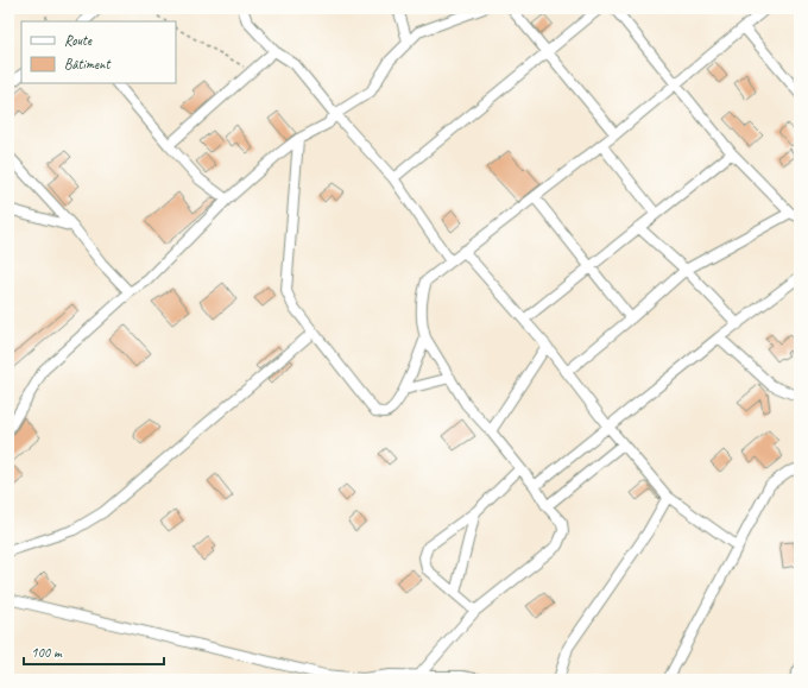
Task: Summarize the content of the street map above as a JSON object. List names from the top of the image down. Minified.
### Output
{"legend":["Route","Bâtiment"],"scale_bar":"100 m"}
